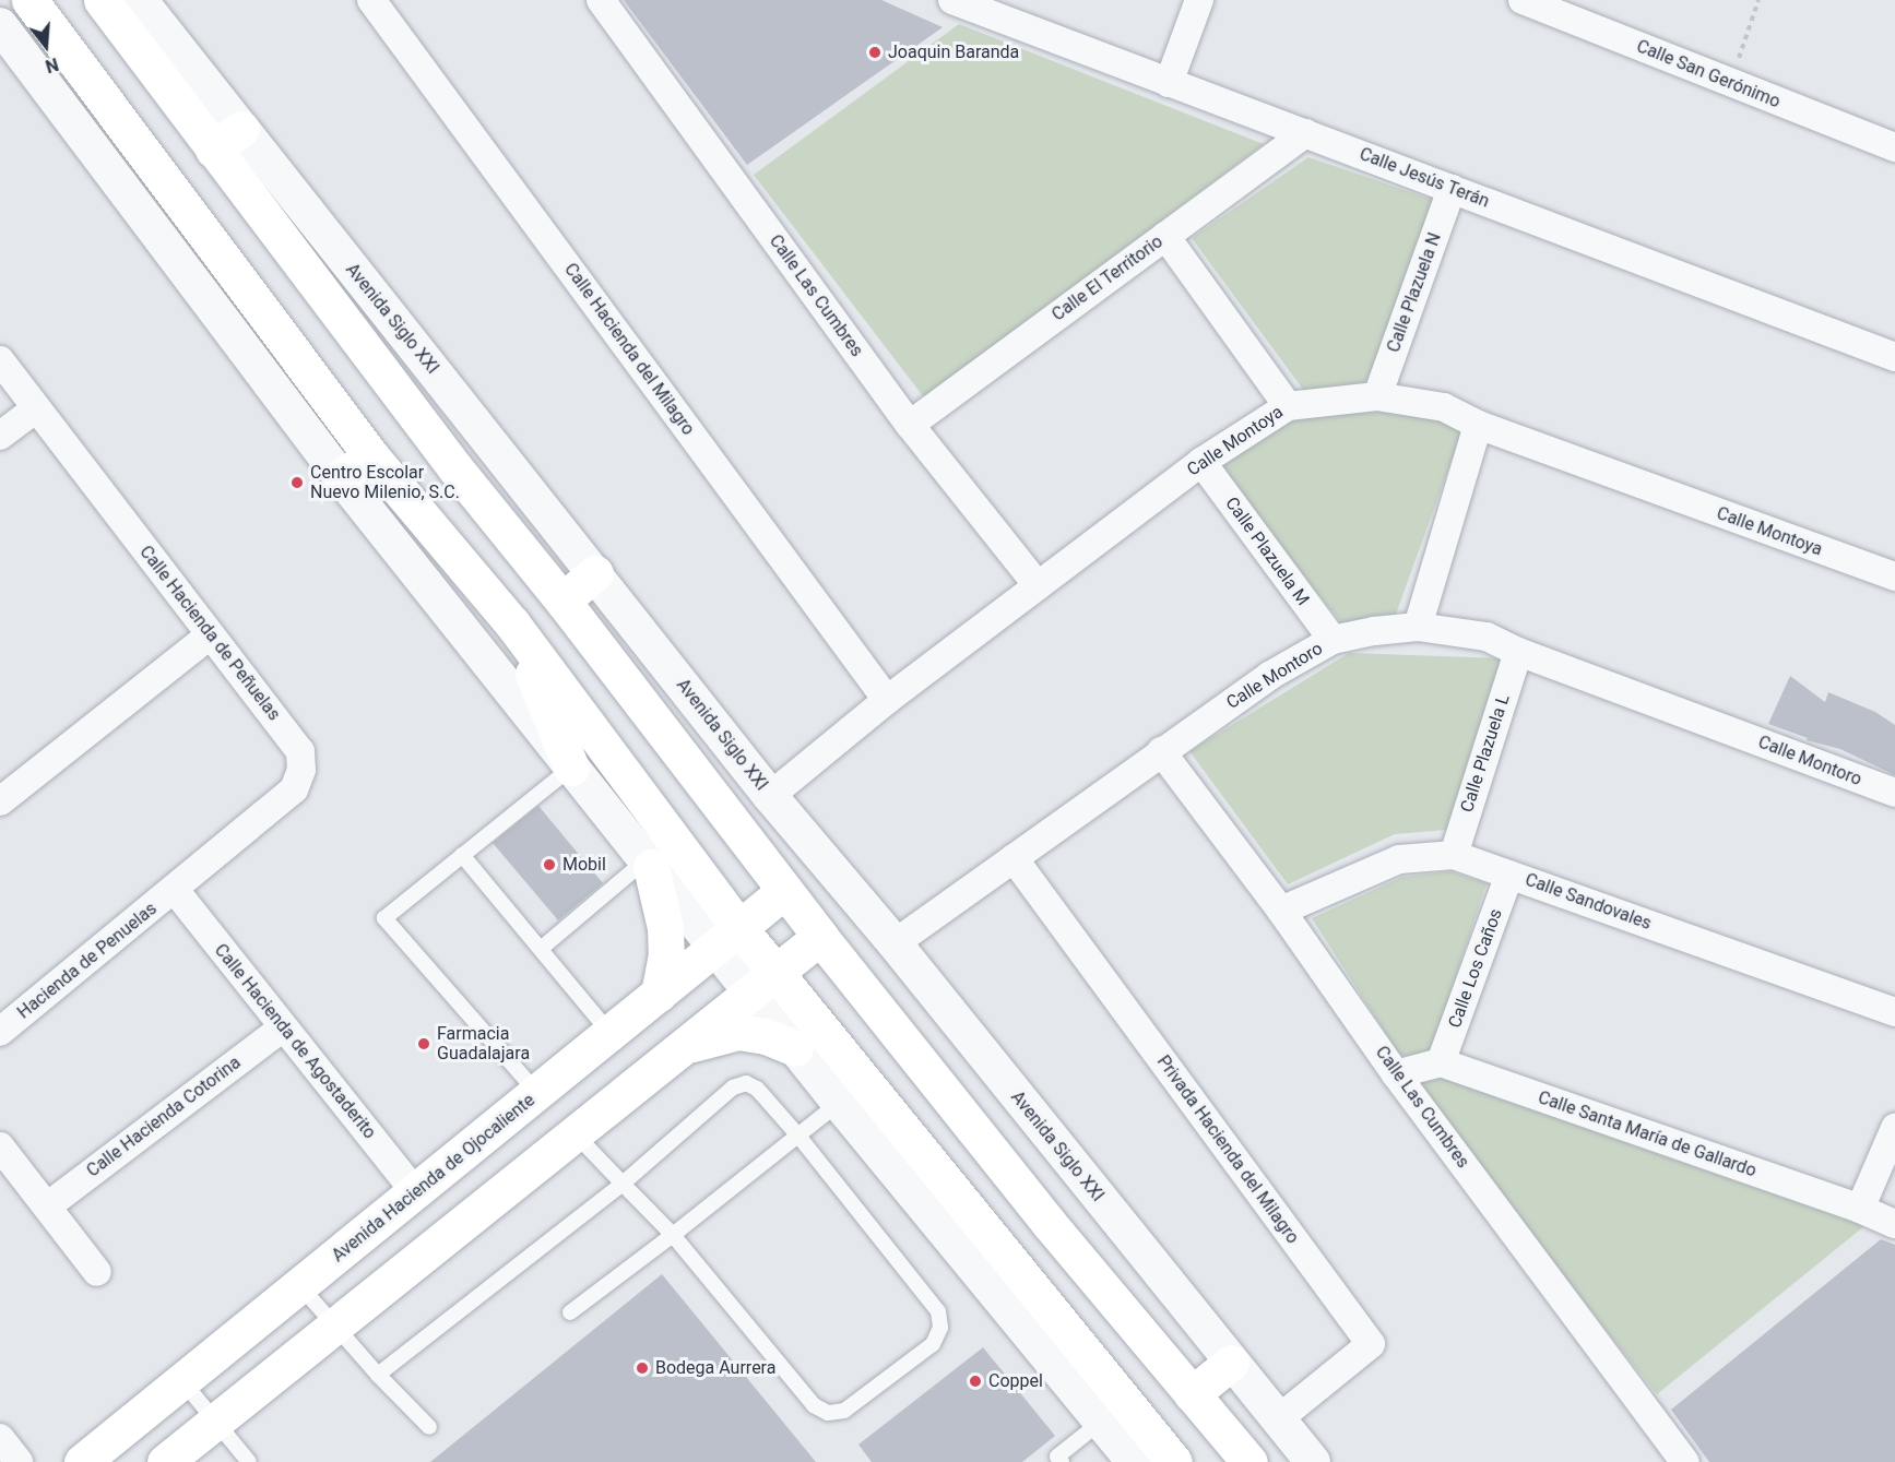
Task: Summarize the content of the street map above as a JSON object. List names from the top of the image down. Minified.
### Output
{"streets":{"main road":["Avenida Siglo XXI","Avenida Hacienda de Ojocaliente"],"street":["Calle San Gerónimo","Calle Jesús Terán","Calle El Territorio","Calle Plazuela N","Calle Las Cumbres","Calle Hacienda del Milagro","Calle Montoya","Calle Plazuela M","Calle Hacienda de Peñuelas","Calle Montoro","Calle Plazuela L","Calle Sandovales","Hacienda de Penuelas","Calle Los Caños","Calle Hacienda de Agostaderito","Calle Hacienda Cotorina","Calle Santa María de Gallardo","Privada Hacienda del Milagro"]},"crossings":[["Calle Jesús Terán","Calle El Territorio"],["Calle Jesús Terán","Calle Plazuela N"],["Calle El Territorio","Calle Las Cumbres"],["Calle Plazuela N","Calle Montoya"],["Calle Las Cumbres","Calle Montoya"],["Calle Las Cumbres","Calle Montoro"],["Calle Las Cumbres","Calle Sandovales"],["Avenida Siglo XXI","Calle Montoya"],["Avenida Siglo XXI","Calle Montoro"],["Avenida Siglo XXI","Privada Hacienda del Milagro"],["Avenida Siglo XXI","Avenida Hacienda de Ojocaliente"],["Calle Hacienda del Milagro","Calle Montoya"],["Calle Montoya","Calle Plazuela M"],["Calle Plazuela M","Calle Montoro"],["Calle Hacienda de Peñuelas","Hacienda de Penuelas"],["Calle Hacienda de Peñuelas","Calle Hacienda de Agostaderito"],["Calle Montoro","Calle Plazuela L"],["Calle Montoro","Privada Hacienda del Milagro"],["Calle Plazuela L","Calle Sandovales"],["Calle Sandovales","Calle Los Caños"],["Hacienda de Penuelas","Calle Hacienda de Agostaderito"],["Calle Los Caños","Calle Santa María de Gallardo"],["Calle Hacienda de Agostaderito","Calle Hacienda Cotorina"],["Calle Hacienda de Agostaderito","Avenida Hacienda de Ojocaliente"]],"places":["Joaquin Baranda","Centro Escolar Nuevo Milenio, S.C.","Mobil","Farmacia Guadalajara","Bodega Aurrera","Coppel"],"north":"bottom"}
